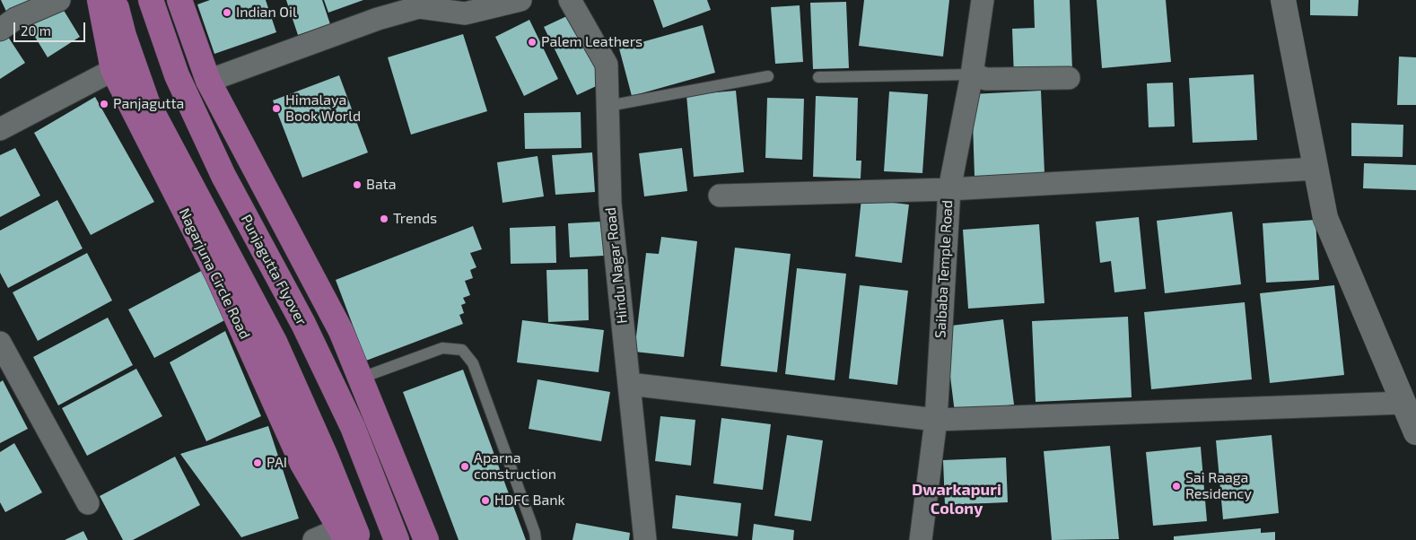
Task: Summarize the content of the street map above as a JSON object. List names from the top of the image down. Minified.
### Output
{"streets":{"main road":["Punjagutta Flyover","Nagarjuna Circle Road"],"street":["Hindu Nagar Road","Saibaba Temple Road"]},"districts":["Dwarkapuri Colony"],"places":["Indian Oil","Palem Leathers","Panjagutta","Himalaya Book World","Bata","Trends","PAI","Aparna construction","Sai Raaga Residency","HDFC Bank"],"scale_bar":"20 m"}
